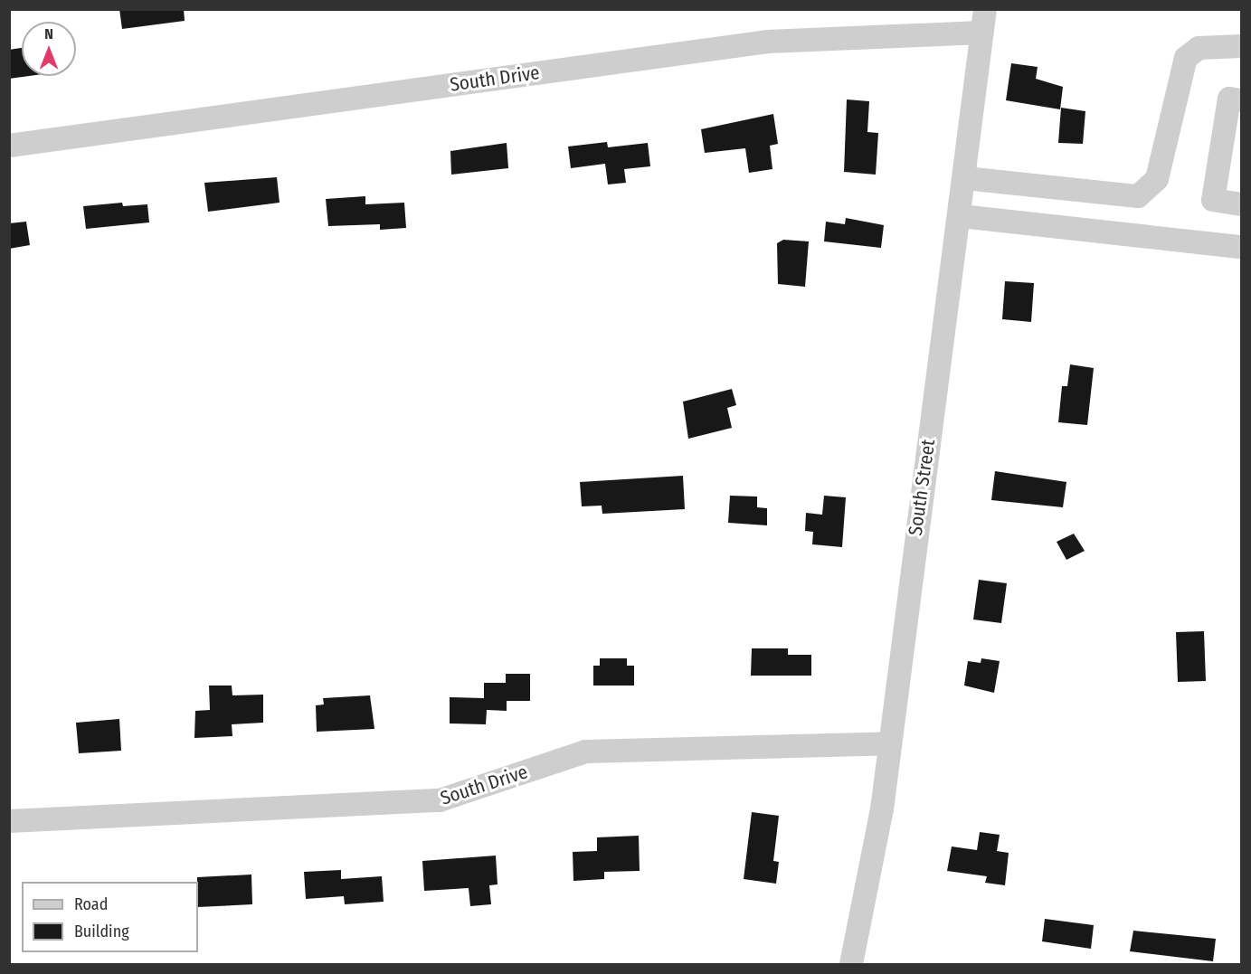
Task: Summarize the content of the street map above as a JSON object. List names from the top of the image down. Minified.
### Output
{"streets":{"street":["South Drive","South Street"]},"crossings":[["South Drive","South Street"]],"legend":["Road","Building"],"north":"top"}
